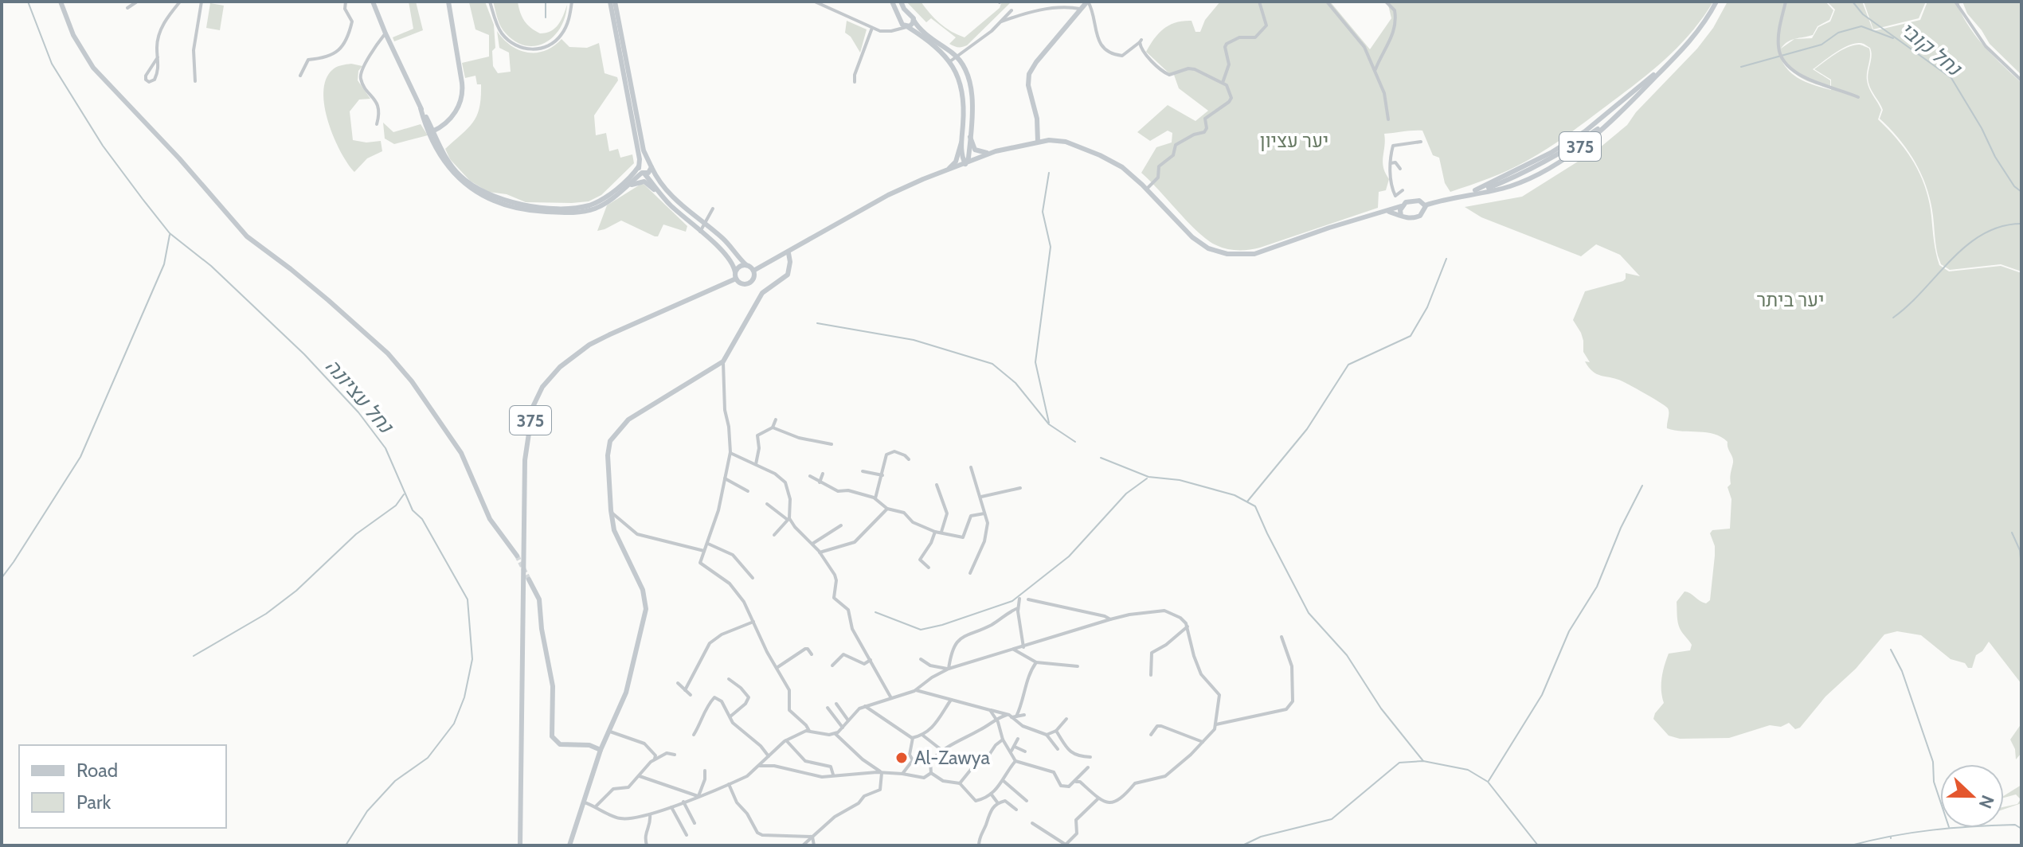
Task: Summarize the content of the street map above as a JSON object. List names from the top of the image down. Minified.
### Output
{"streets":{"main road":["375"]},"water":["נחל קובי","נחל עציונה"],"parks":["יער עציון","יער ביתר"],"places":["Al-Zawya"],"legend":["Road","Park"],"north":"right"}
